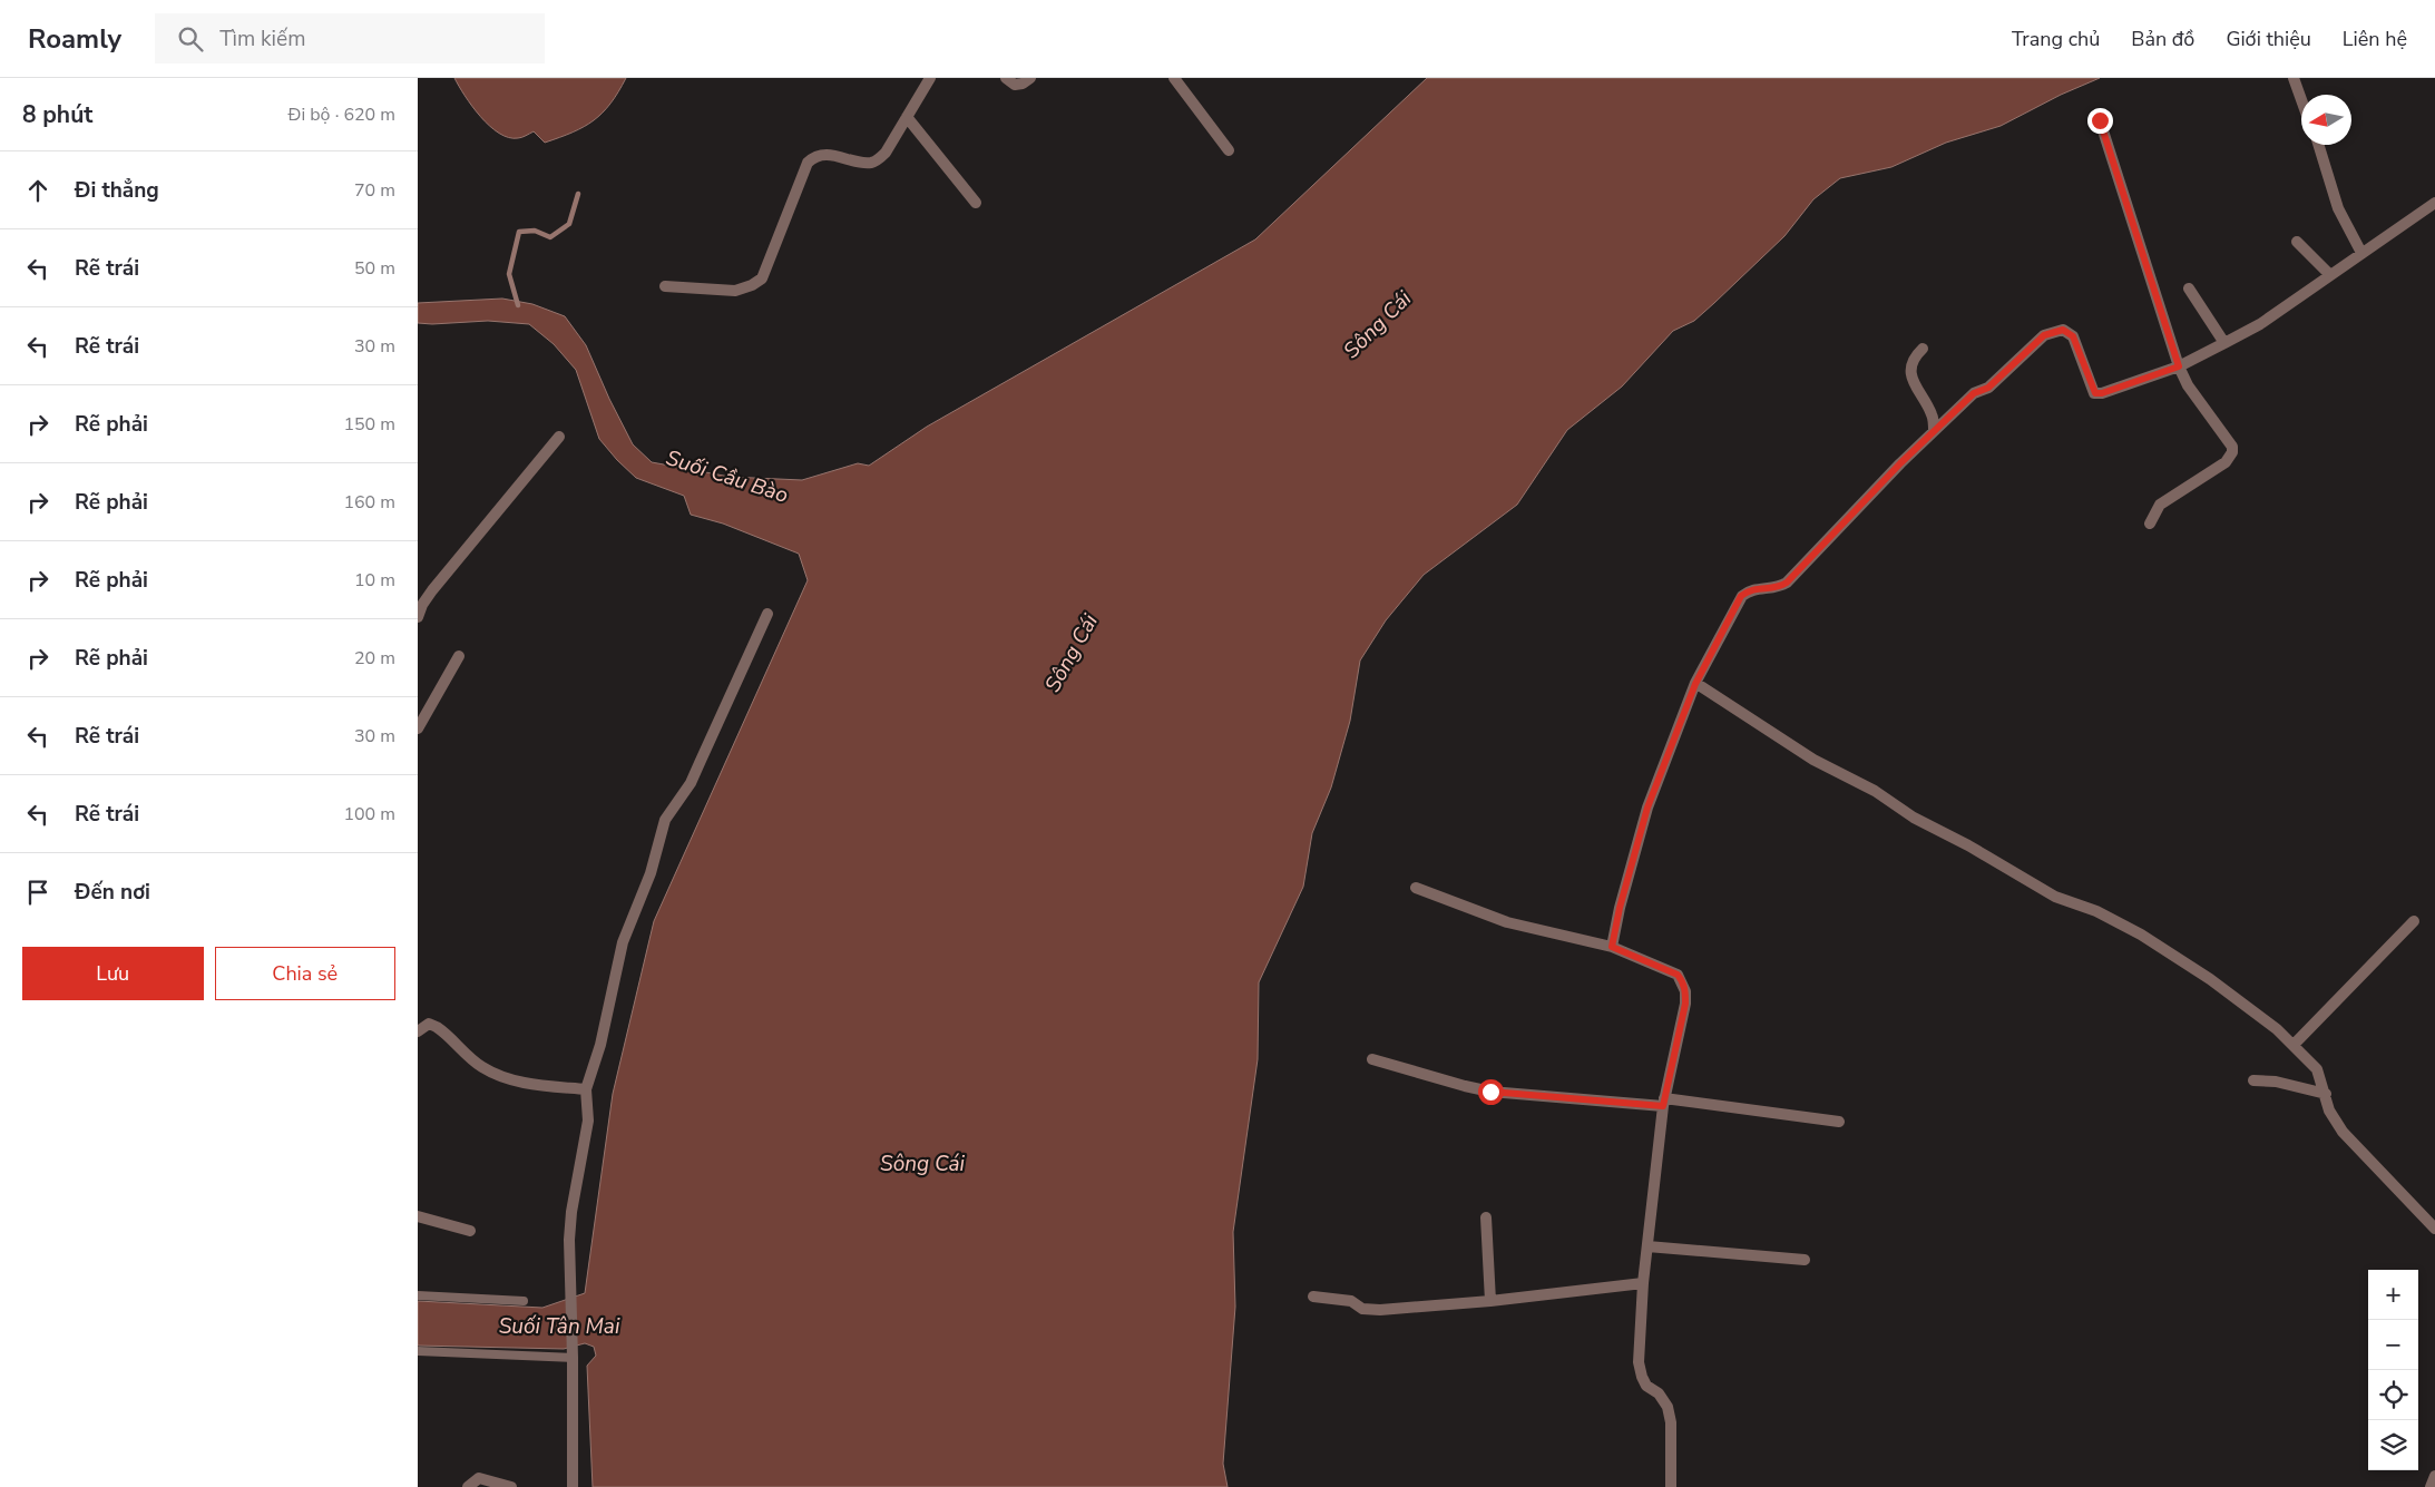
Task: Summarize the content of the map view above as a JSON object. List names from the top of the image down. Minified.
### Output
{"water":["Sông Cái","Suối Cầu Bào","Suối Tân Mai"],"north":"left","page":{"header":"Roamly","search":"Tìm kiếm","nav":["Trang chủ","Bản đồ","Giới thiệu","Liên hệ"],"heading":["8 phút","Đi bộ · 620 m"],"list":[["Đi thẳng","70 m"],["Rẽ trái","50 m"],["Rẽ trái","30 m"],["Rẽ phải","150 m"],["Rẽ phải","160 m"],["Rẽ phải","10 m"],["Rẽ phải","20 m"],["Rẽ trái","30 m"],["Rẽ trái","100 m"],"Đến nơi"],"buttons":["Lưu","Chia sẻ"],"map_buttons":["+","−"]}}
